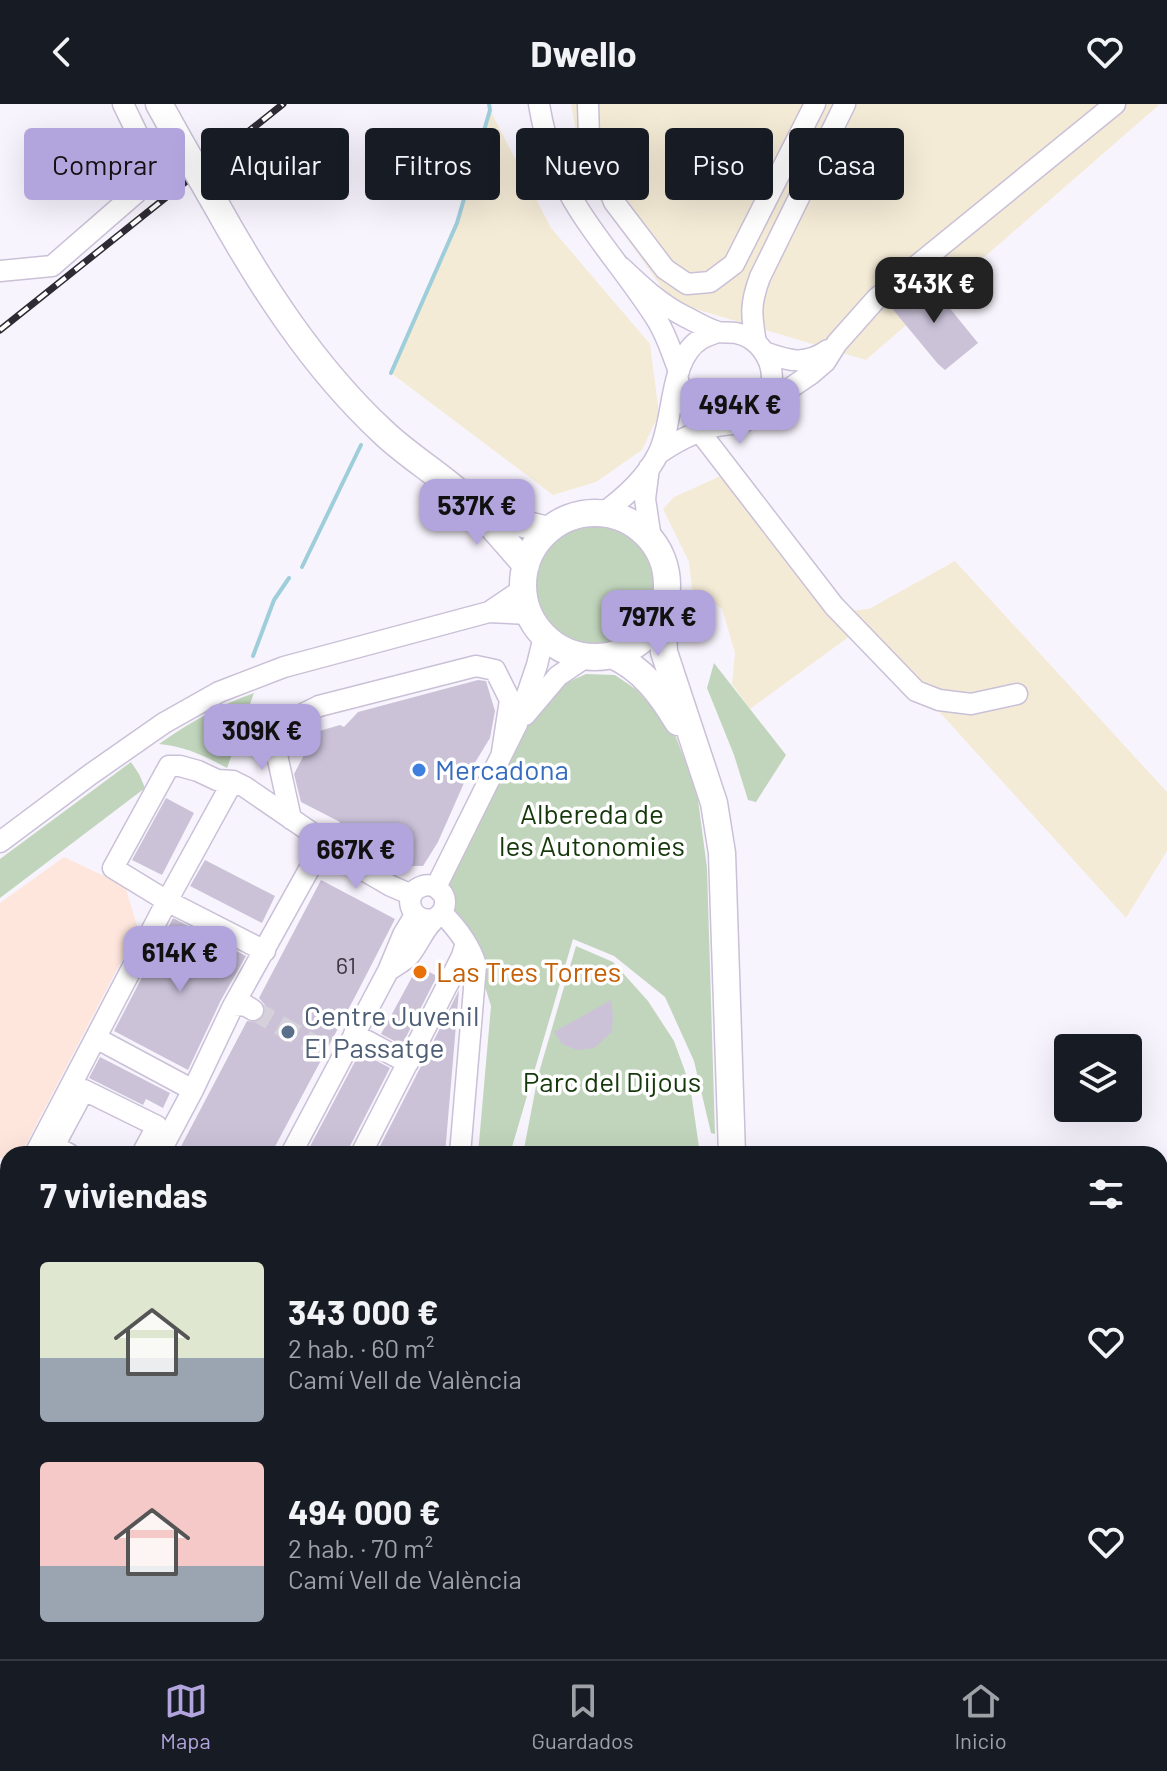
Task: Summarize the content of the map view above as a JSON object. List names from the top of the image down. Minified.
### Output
{"parks":["Albereda de les Autonomies","Parc del Dijous"],"places":["Mercadona","Las Tres Torres","Centre Juvenil El Passatge"],"house_numbers":["61"],"page":{"header":"Dwello","chip":["Comprar","Alquilar","Filtros","Nuevo","Piso","Casa"],"price":["343K €","494K €","537K €","797K €","309K €","667K €","614K €"],"heading":"7 viviendas","list":[{"name":"343 000 €","note":"2 hab. · 60 m² · Camí Vell de València"},{"name":"494 000 €","note":"2 hab. · 70 m² · Camí Vell de València"}],"tabs":["Mapa","Guardados","Inicio"]}}
